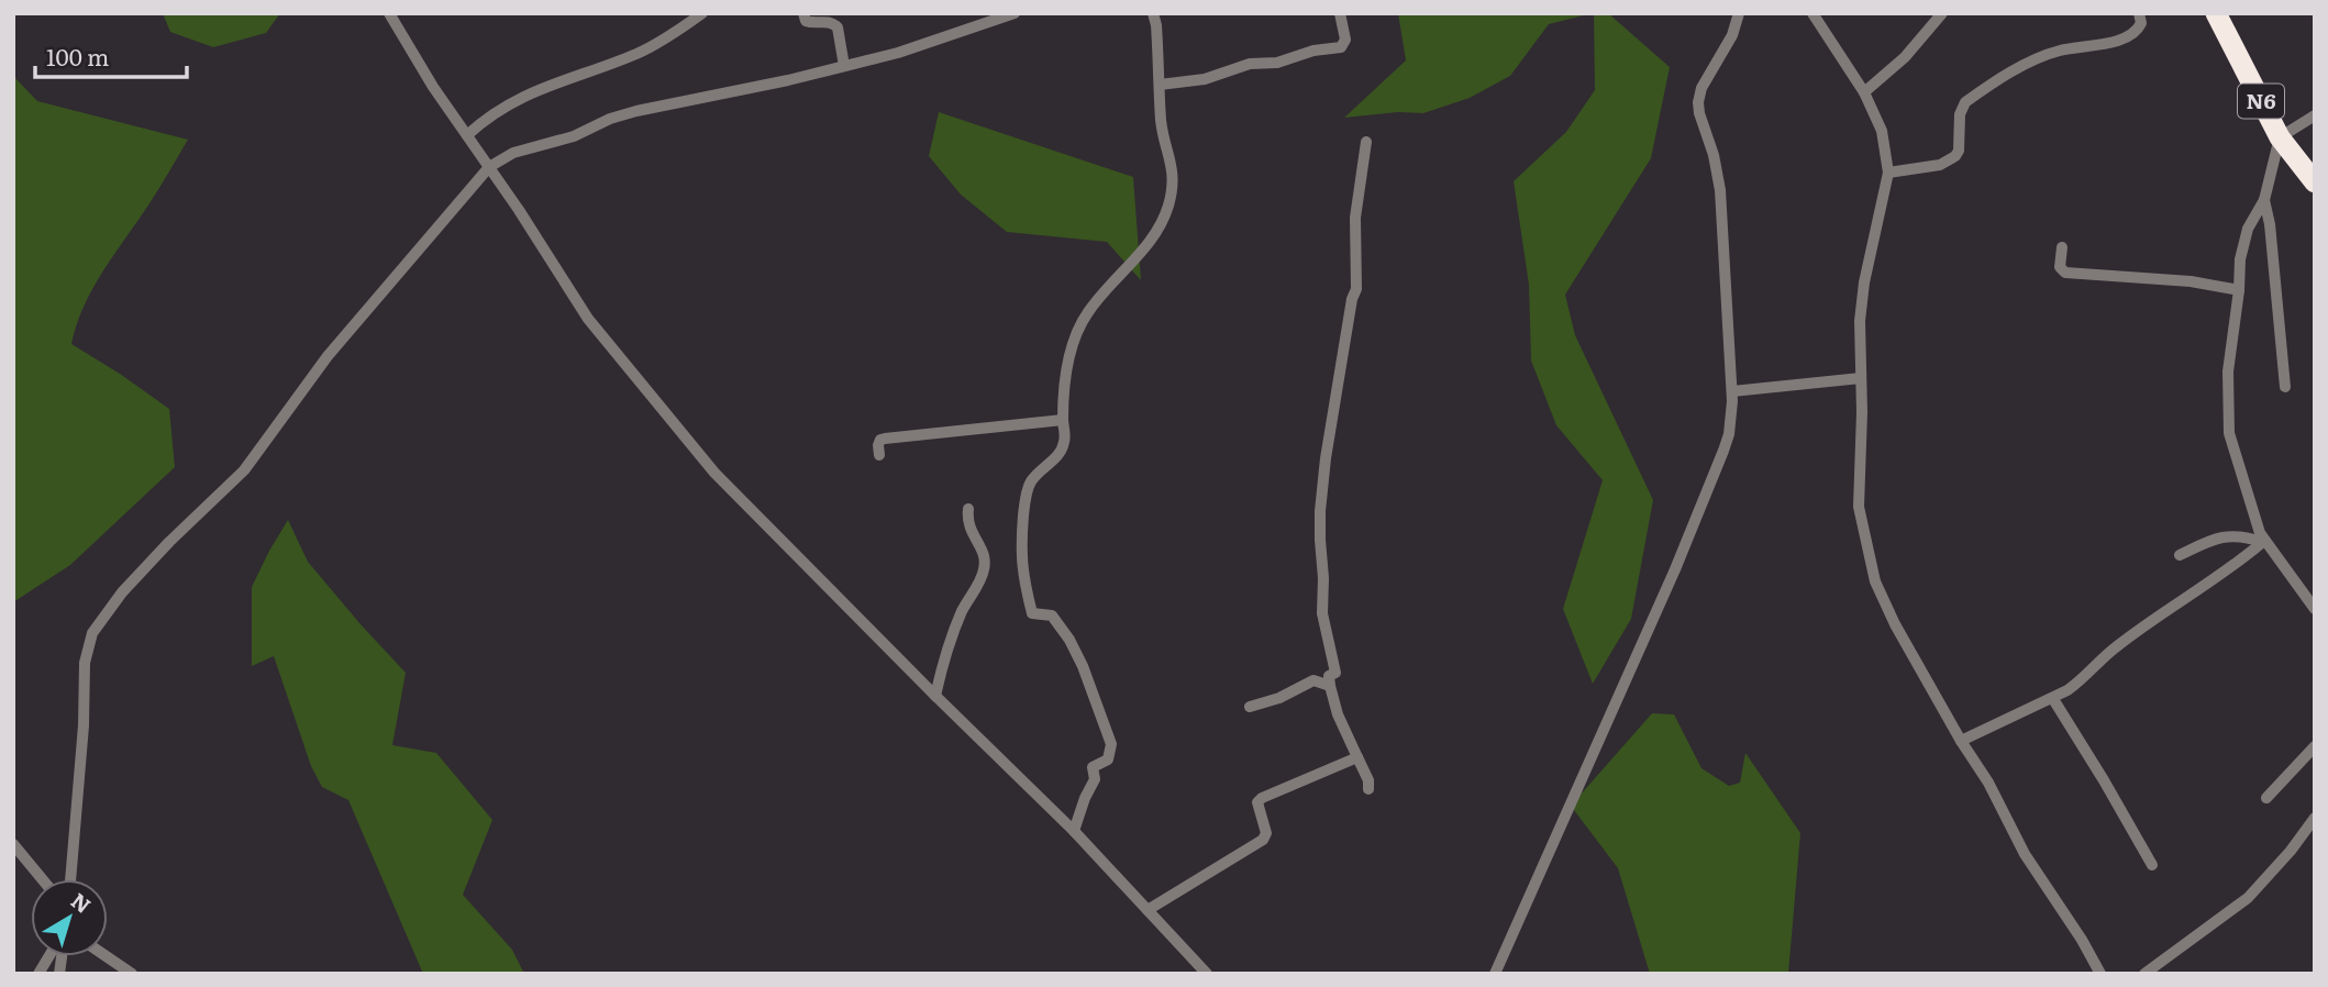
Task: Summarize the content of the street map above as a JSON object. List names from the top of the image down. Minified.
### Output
{"streets":{"highway":["N6"]},"scale_bar":"100 m","north":"top right"}
